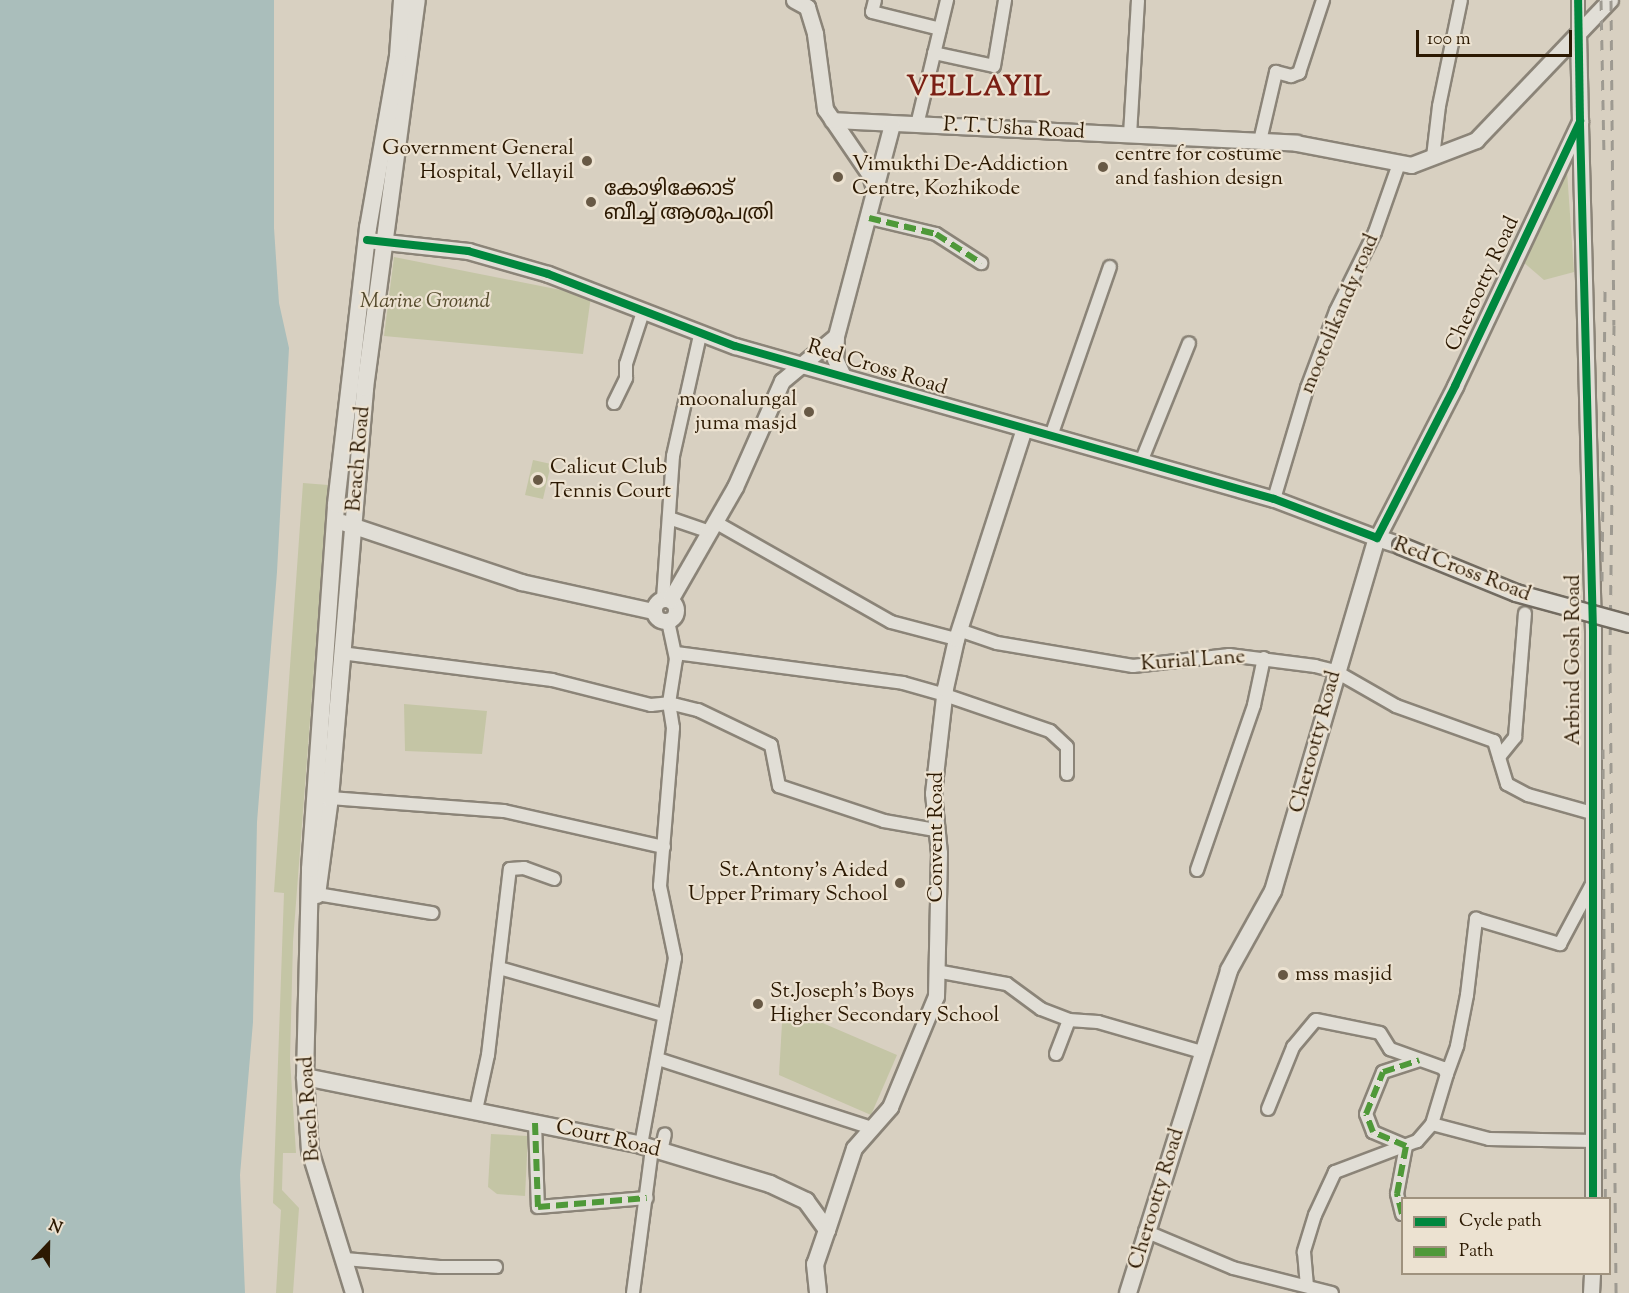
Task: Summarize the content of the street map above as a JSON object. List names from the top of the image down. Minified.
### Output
{"streets":{"main road":["Cherootty Road","Red Cross Road","Beach Road","Court Road"],"street":["P. T. Usha Road","mootolikandy road","Arbind Gosh Road","Kurial Lane","Convent Road"]},"crossings":[["P. T. Usha Road","Cherootty Road"],["P. T. Usha Road","mootolikandy road"],["Cherootty Road","Red Cross Road"],["Cherootty Road","Arbind Gosh Road"],["Cherootty Road","Kurial Lane"],["mootolikandy road","Red Cross Road"],["Red Cross Road","Beach Road"],["Red Cross Road","Convent Road"],["Beach Road","Court Road"],["Arbind Gosh Road","Kurial Lane"],["Kurial Lane","Convent Road"],["Convent Road","Court Road"]],"districts":["VELLAYIL"],"parks":["Marine Ground"],"places":["Government General Hospital, Vellayil","centre for costume and fashion design","Vimukthi De-Addiction Centre, Kozhikode","കോഴിക്കോട് ബീച്ച് ആശുപത്രി","moonalungal juma masjd","Calicut Club Tennis Court","St.Antony's Aided Upper Primary School","mss masjid","St.Joseph's Boys Higher Secondary School"],"legend":["Cycle path","Path"],"scale_bar":"100 m","north":"top"}
